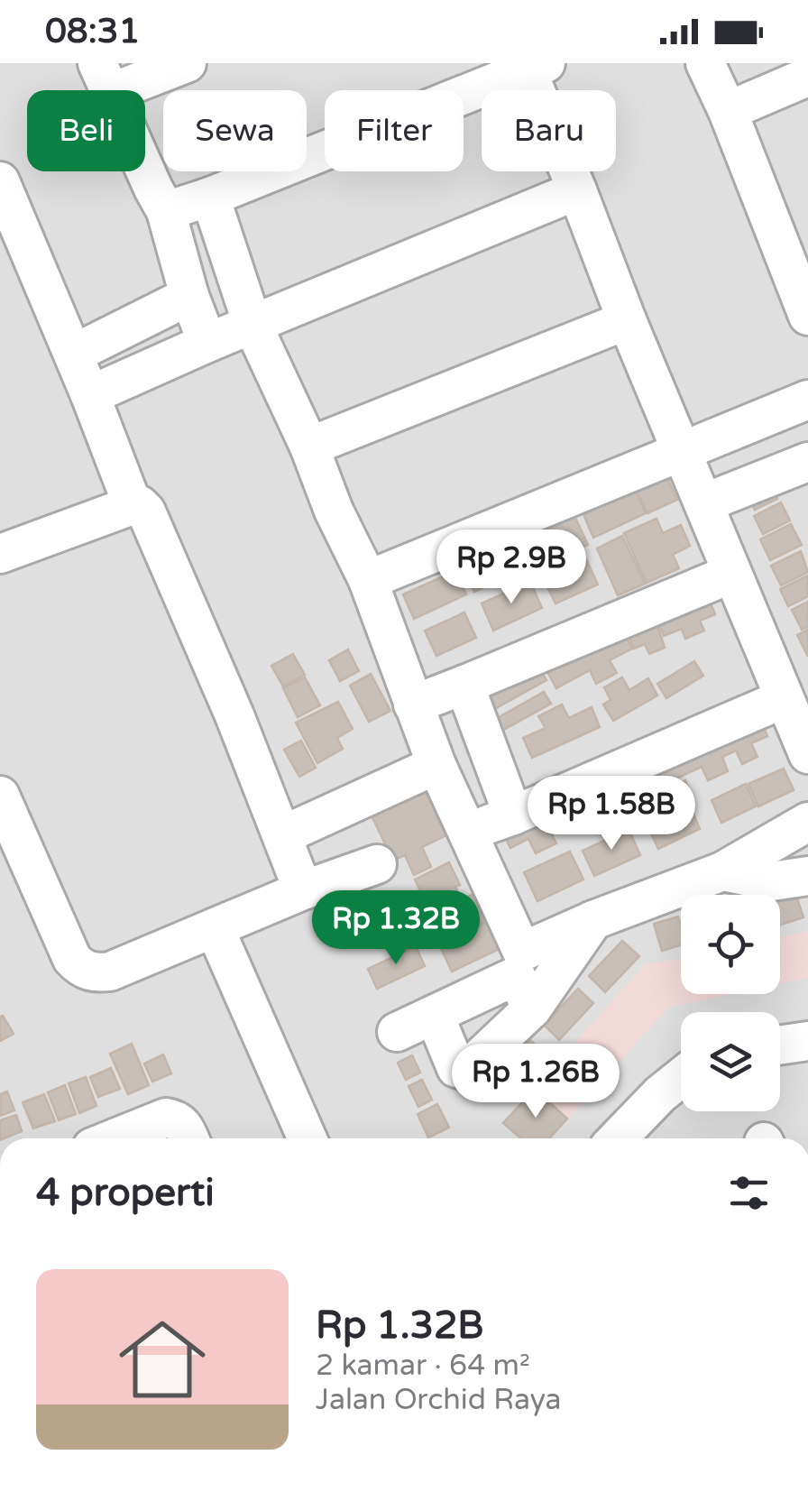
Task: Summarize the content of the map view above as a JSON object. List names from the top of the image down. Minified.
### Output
{"page":{"status":"08:31","chip":["Beli","Sewa","Filter","Baru"],"price":["Rp 2.9B","Rp 1.58B","Rp 1.32B","Rp 1.26B"],"heading":"4 properti","list":[{"name":"Rp 1.32B","note":"2 kamar · 64 m² · Jalan Orchid Raya"}]}}
